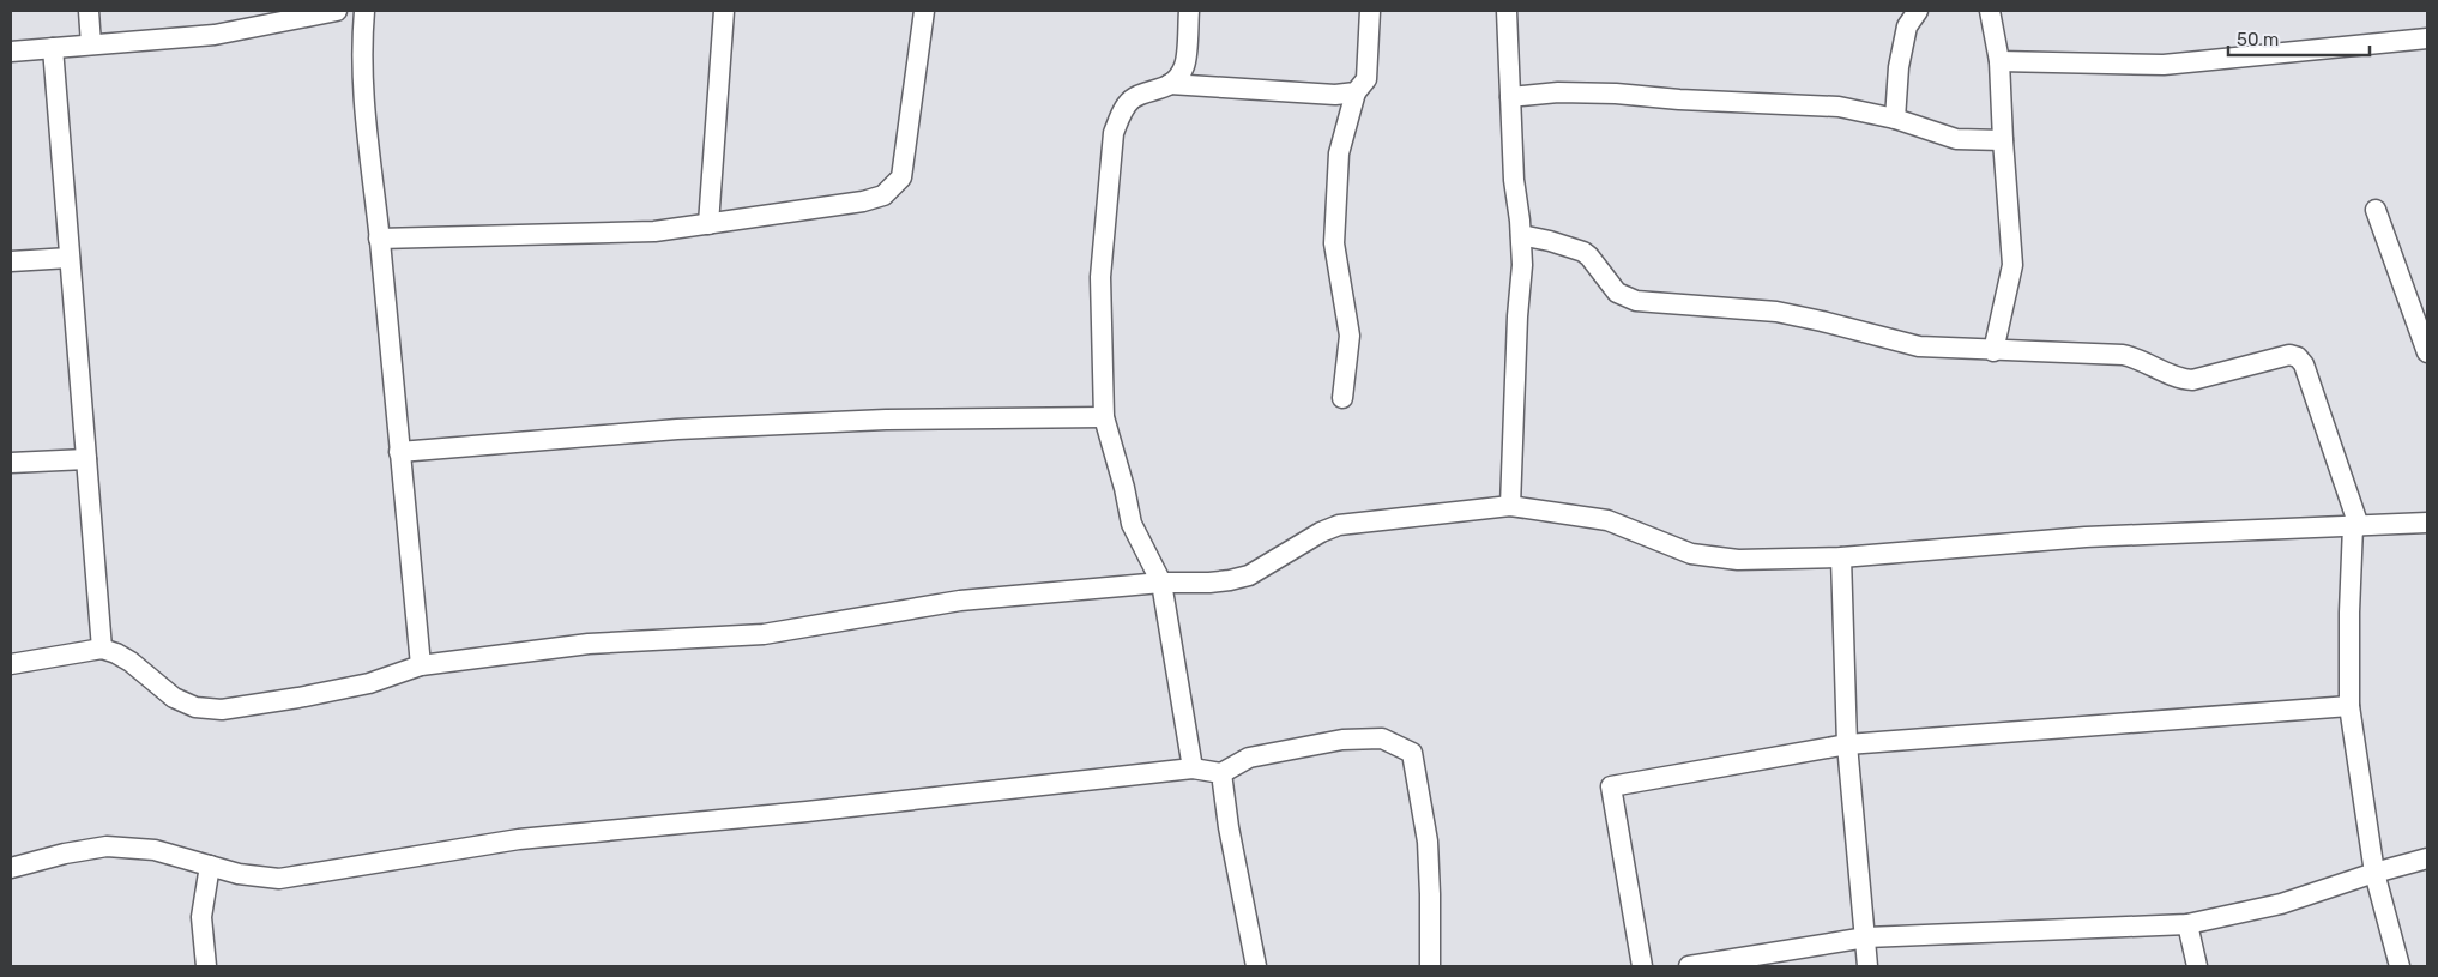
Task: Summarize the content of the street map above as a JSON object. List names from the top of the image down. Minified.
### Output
{"scale_bar":"50 m"}
